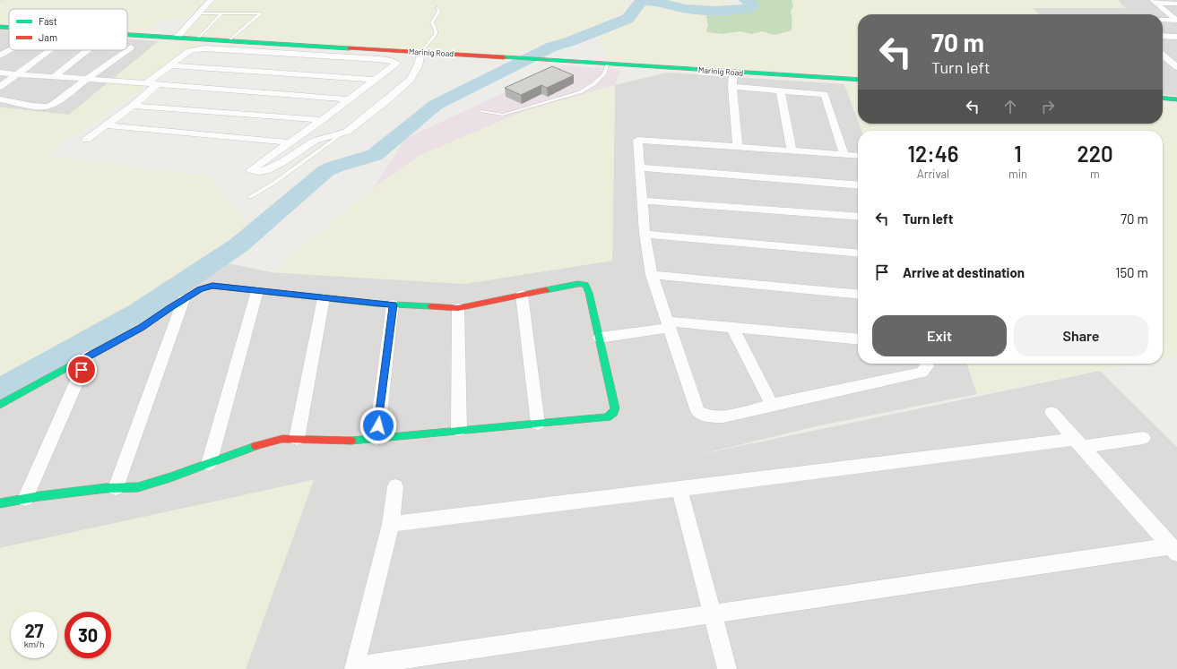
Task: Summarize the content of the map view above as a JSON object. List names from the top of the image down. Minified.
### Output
{"streets":{"street":["Marinig Road"]},"legend":["Fast","Jam"],"page":{"turn":["70 m","Turn left"],"eta":["12:46","Arrival","1","min","220","m"],"list":[{"name":"Turn left","value":"70 m"},{"name":"Arrive at destination","value":"150 m"}],"buttons":["Exit","Share"],"speed":"27 km/h","limit":"30"}}
